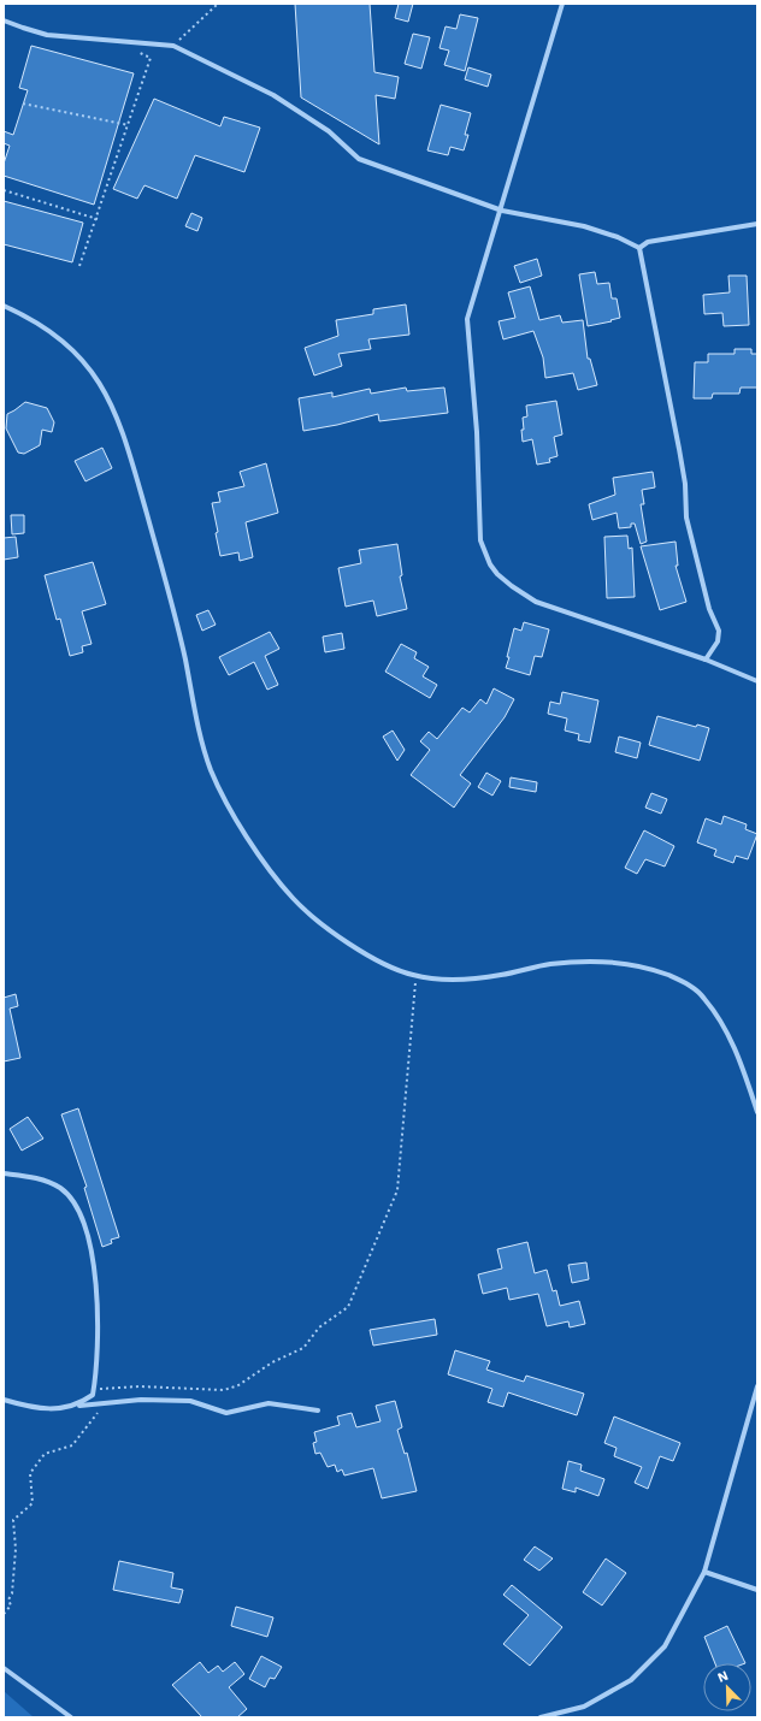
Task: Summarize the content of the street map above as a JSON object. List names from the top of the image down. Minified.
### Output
{"north":"top left"}
